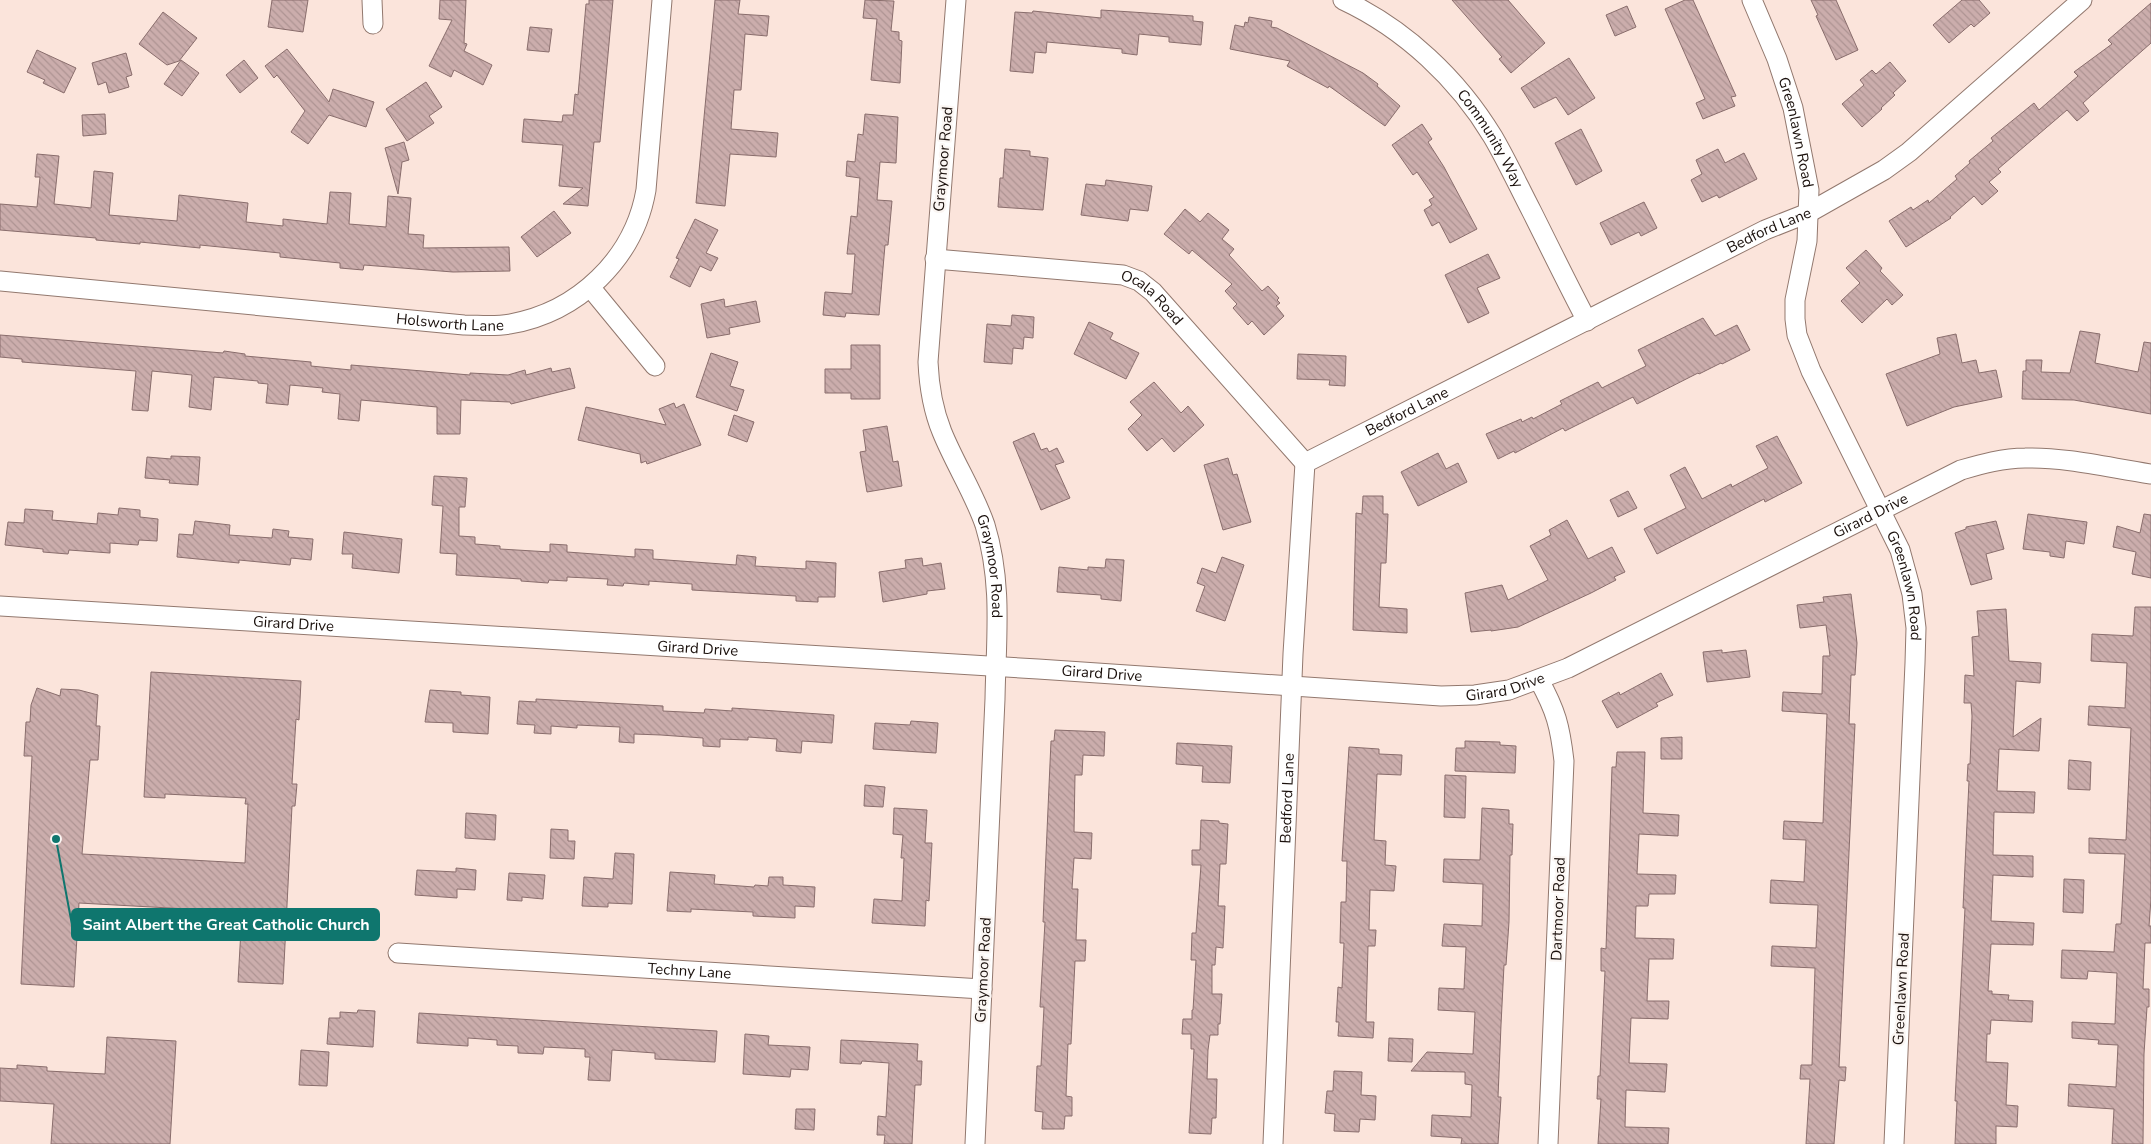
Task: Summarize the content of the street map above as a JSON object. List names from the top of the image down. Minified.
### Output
{"streets":{"street":["Greenlawn Road","Community Way","Graymoor Road","Bedford Lane","Ocala Road","Holsworth Lane","Girard Drive","Dartmoor Road","Techny Lane"]},"crossings":[["Greenlawn Road","Bedford Lane"],["Greenlawn Road","Girard Drive"],["Community Way","Bedford Lane"],["Graymoor Road","Ocala Road"],["Graymoor Road","Girard Drive"],["Graymoor Road","Techny Lane"],["Bedford Lane","Ocala Road"],["Bedford Lane","Girard Drive"],["Girard Drive","Dartmoor Road"]],"places":["Saint Albert the Great Catholic Church"]}
